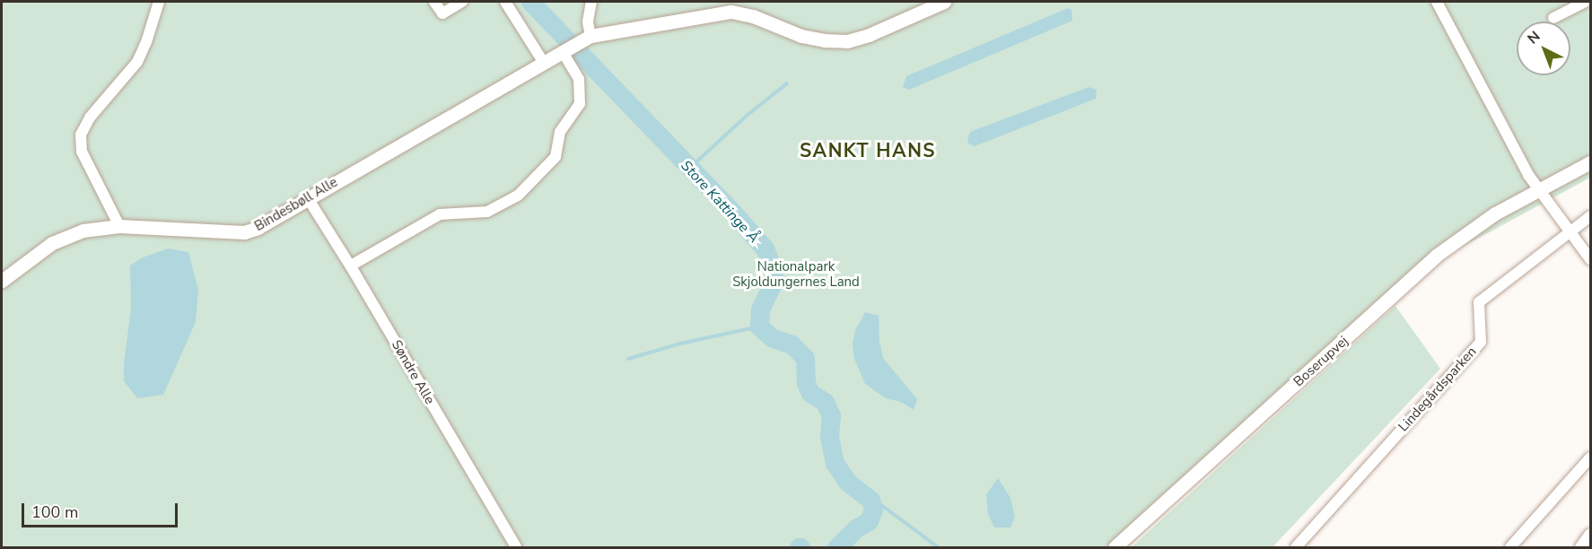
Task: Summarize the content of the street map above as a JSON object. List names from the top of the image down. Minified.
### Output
{"streets":{"street":["Bindesbøll Alle","Boserupvej","Søndre Alle","Lindegårdsparken"]},"crossings":[["Bindesbøll Alle","Søndre Alle"]],"districts":["SANKT HANS"],"water":["Store Kattinge Å"],"parks":["Nationalpark Skjoldungernes Land"],"scale_bar":"100 m","north":"top left"}
